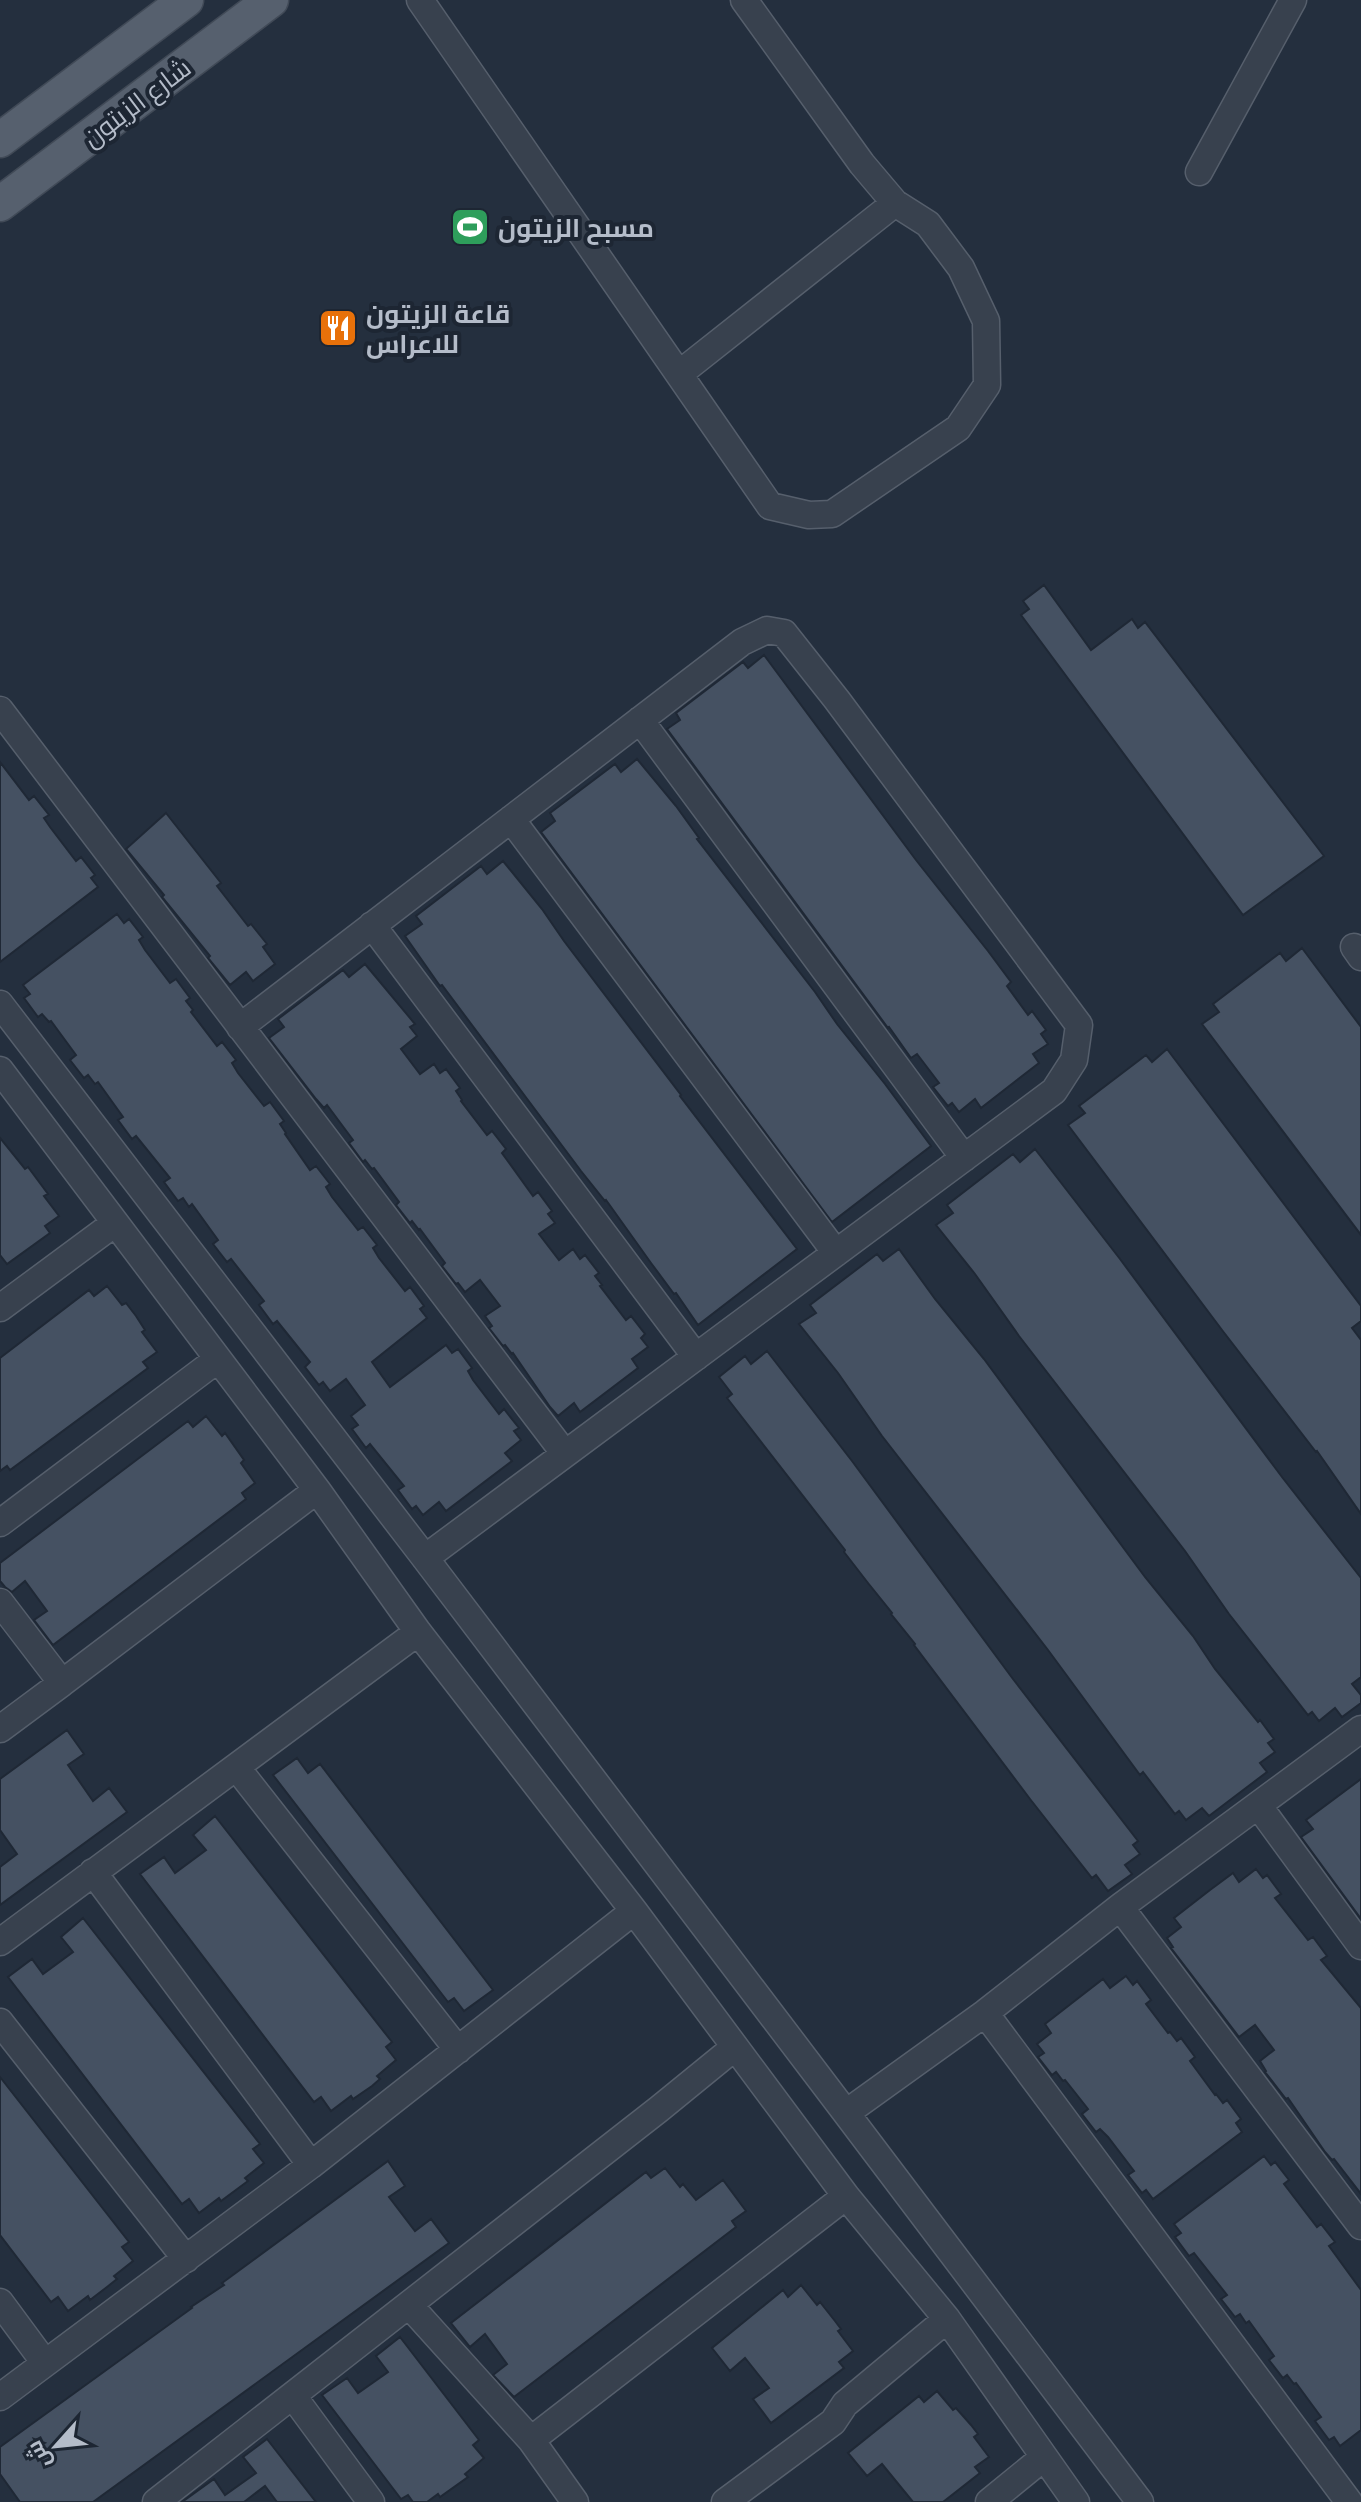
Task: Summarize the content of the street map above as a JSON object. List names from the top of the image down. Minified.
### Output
{"streets":{"main road":["شارع الزيتون"]},"places":{"sports":["مسبح الزيتون"],"restaurant":["قاعة الزيتون للاعراس"]},"north":"bottom left"}
